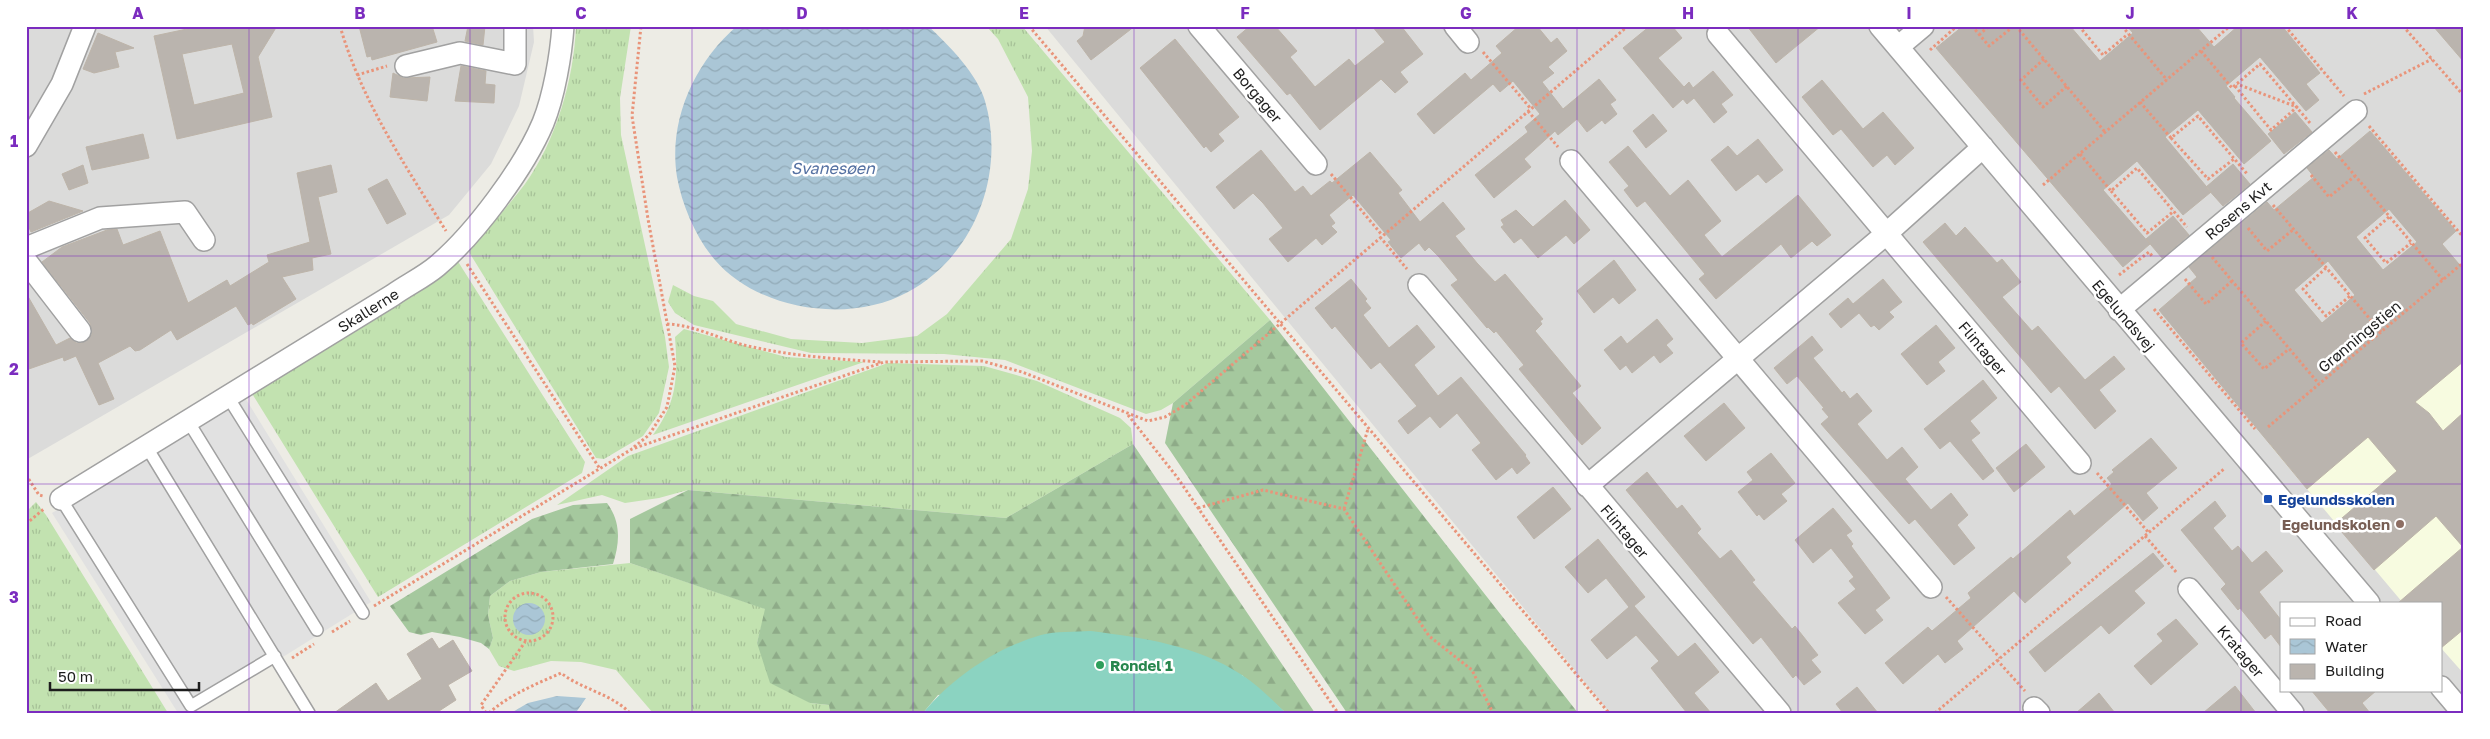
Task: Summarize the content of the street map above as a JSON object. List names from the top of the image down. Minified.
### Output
{"streets":{"street":["Borgager","Rosens Kvt","Skallerne","Egelundsvej","Flintager","Kratager"],"path":["Grønningstien"]},"crossings":[["Rosens Kvt","Egelundsvej"]],"water":["Svanesøen"],"places":{"transit":["Egelundsskolen"],"other":["Egelundskolen","Rondel 1"]},"legend":["Road","Water","Building"],"scale_bar":"50 m","grid":{"columns":["A","B","C","D","E","F","G","H","I","J","K"],"rows":["1","2","3"]}}
